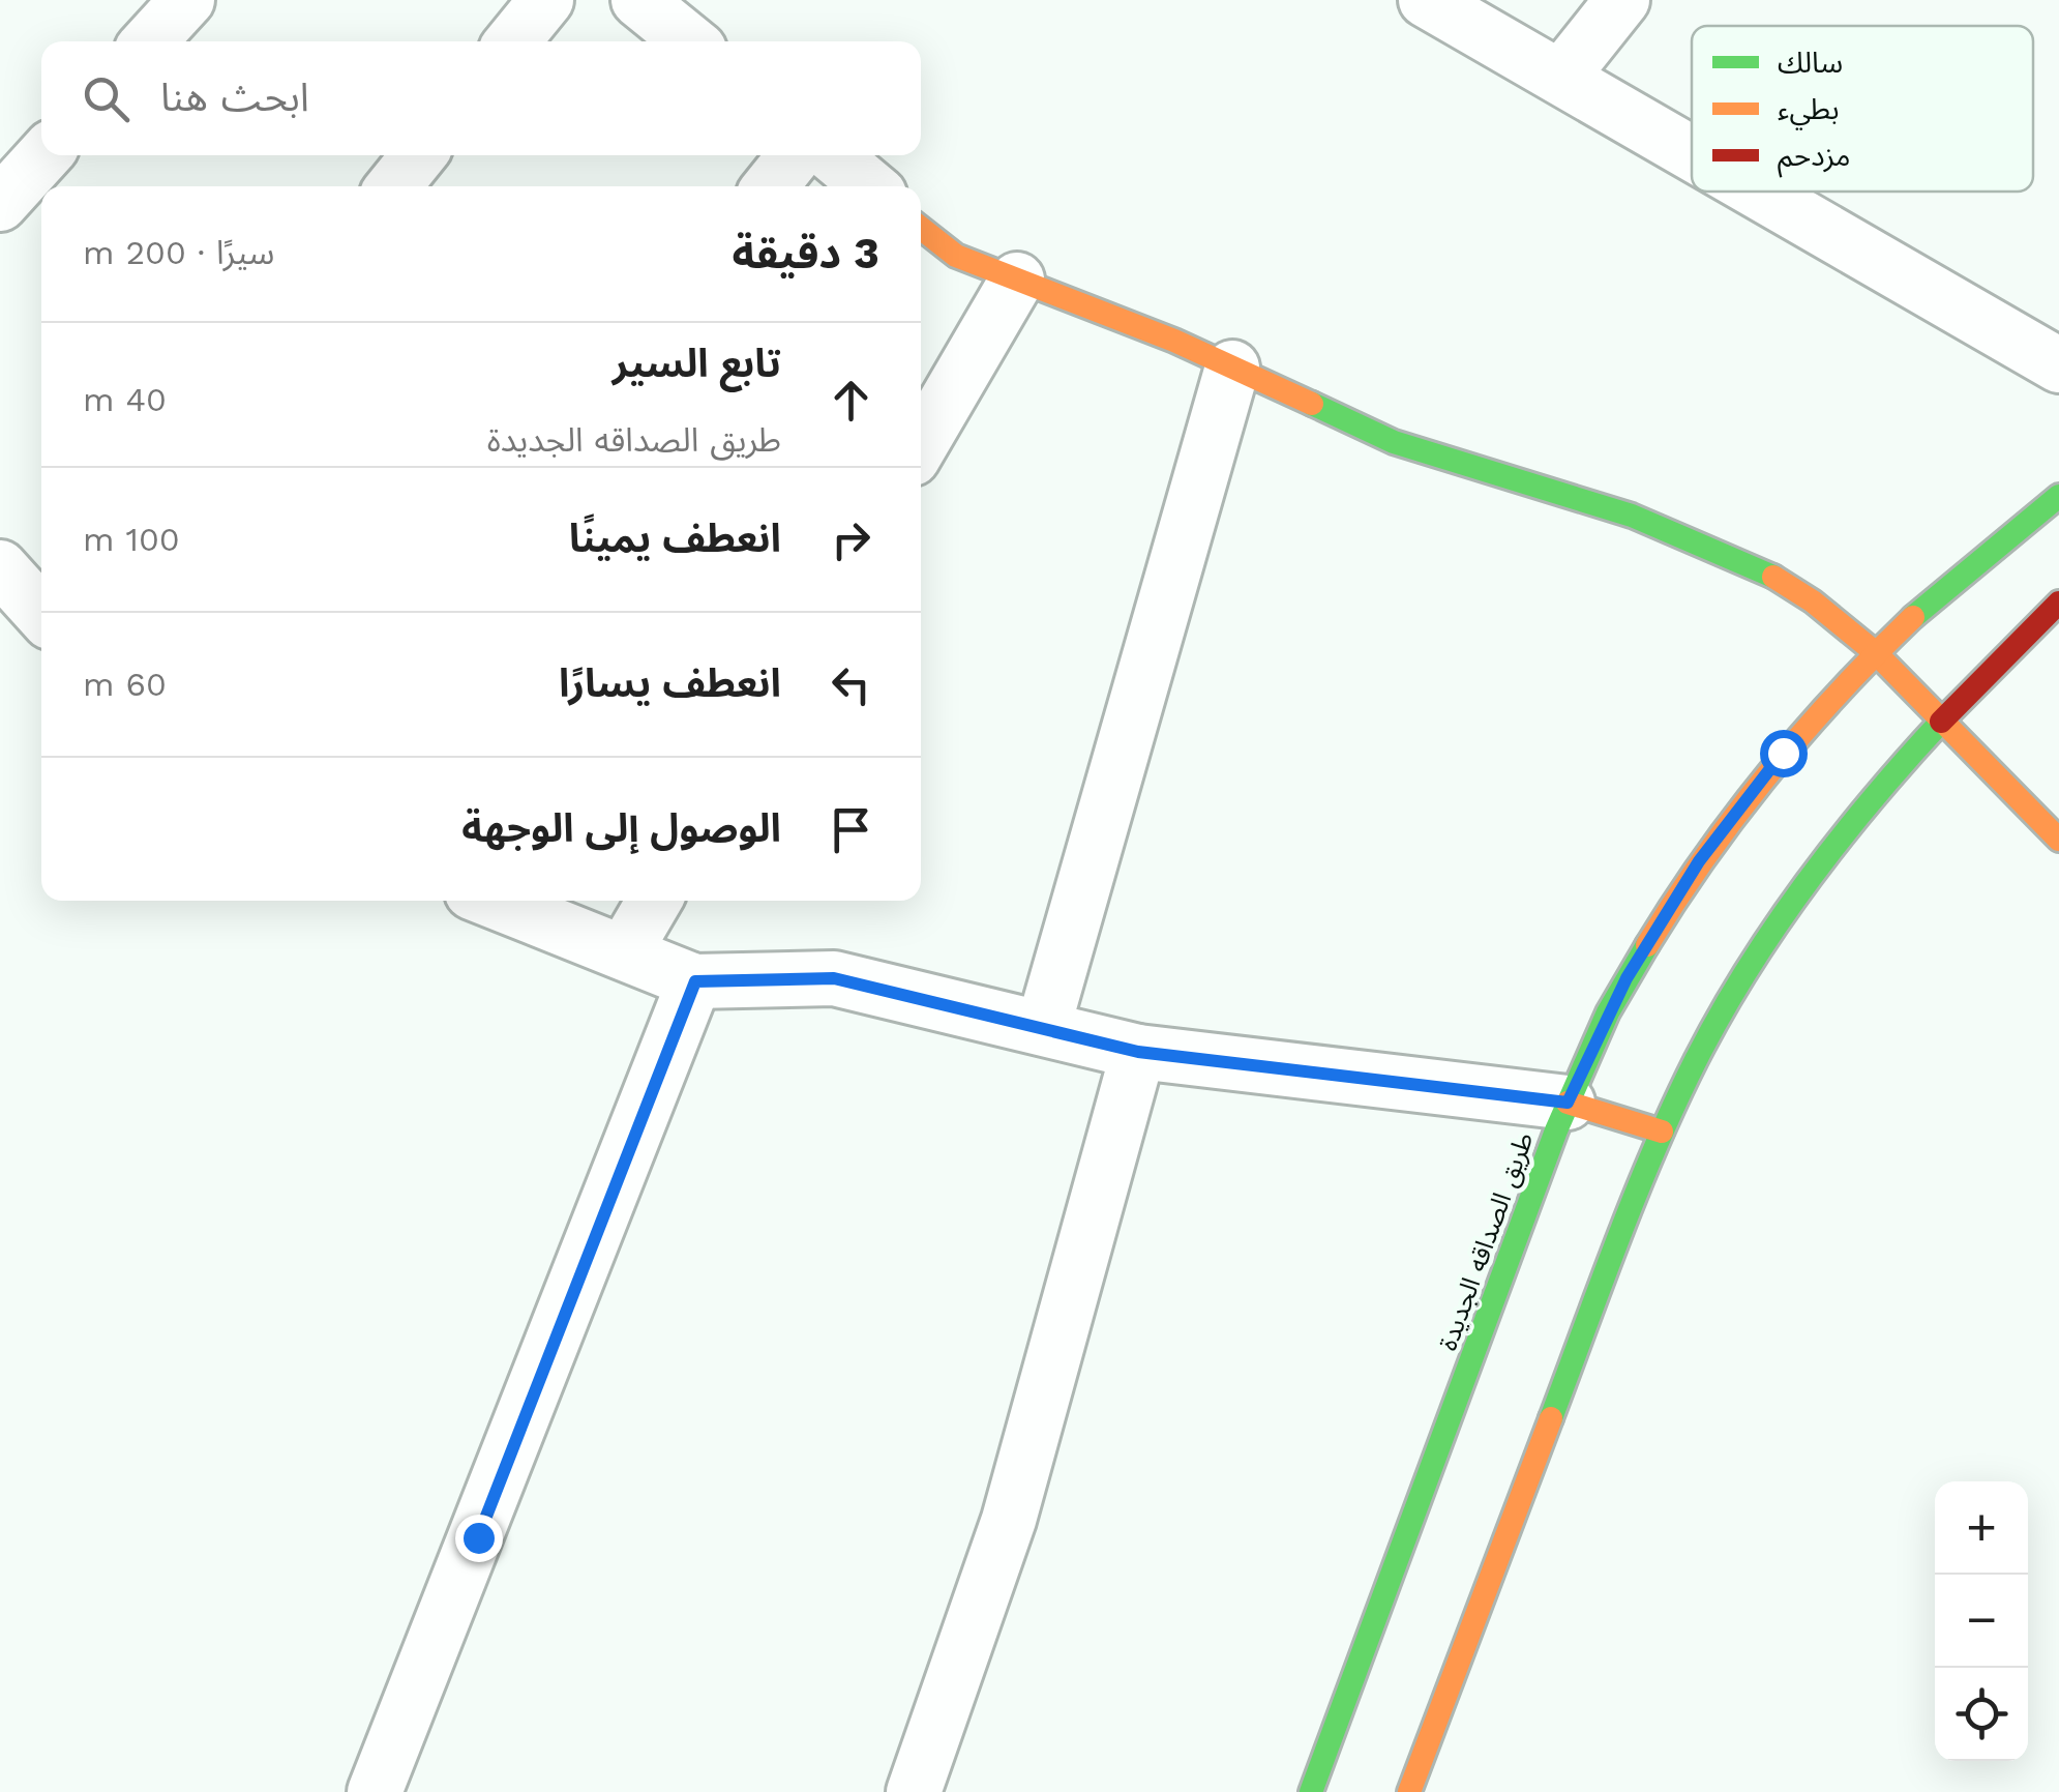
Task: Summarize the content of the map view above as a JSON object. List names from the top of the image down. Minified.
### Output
{"streets":{"street":["طريق الصداقه الجديدة"]},"legend":["سالك","بطيء","مزدحم"],"page":{"search":"ابحث هنا","heading":["3 دقيقة","سيرًا · 200 m"],"list":[["تابع السير","طريق الصداقه الجديدة","40 m"],["انعطف يمينًا","100 m"],["انعطف يسارًا","60 m"],"الوصول إلى الوجهة"],"map_buttons":["+","−"]}}
